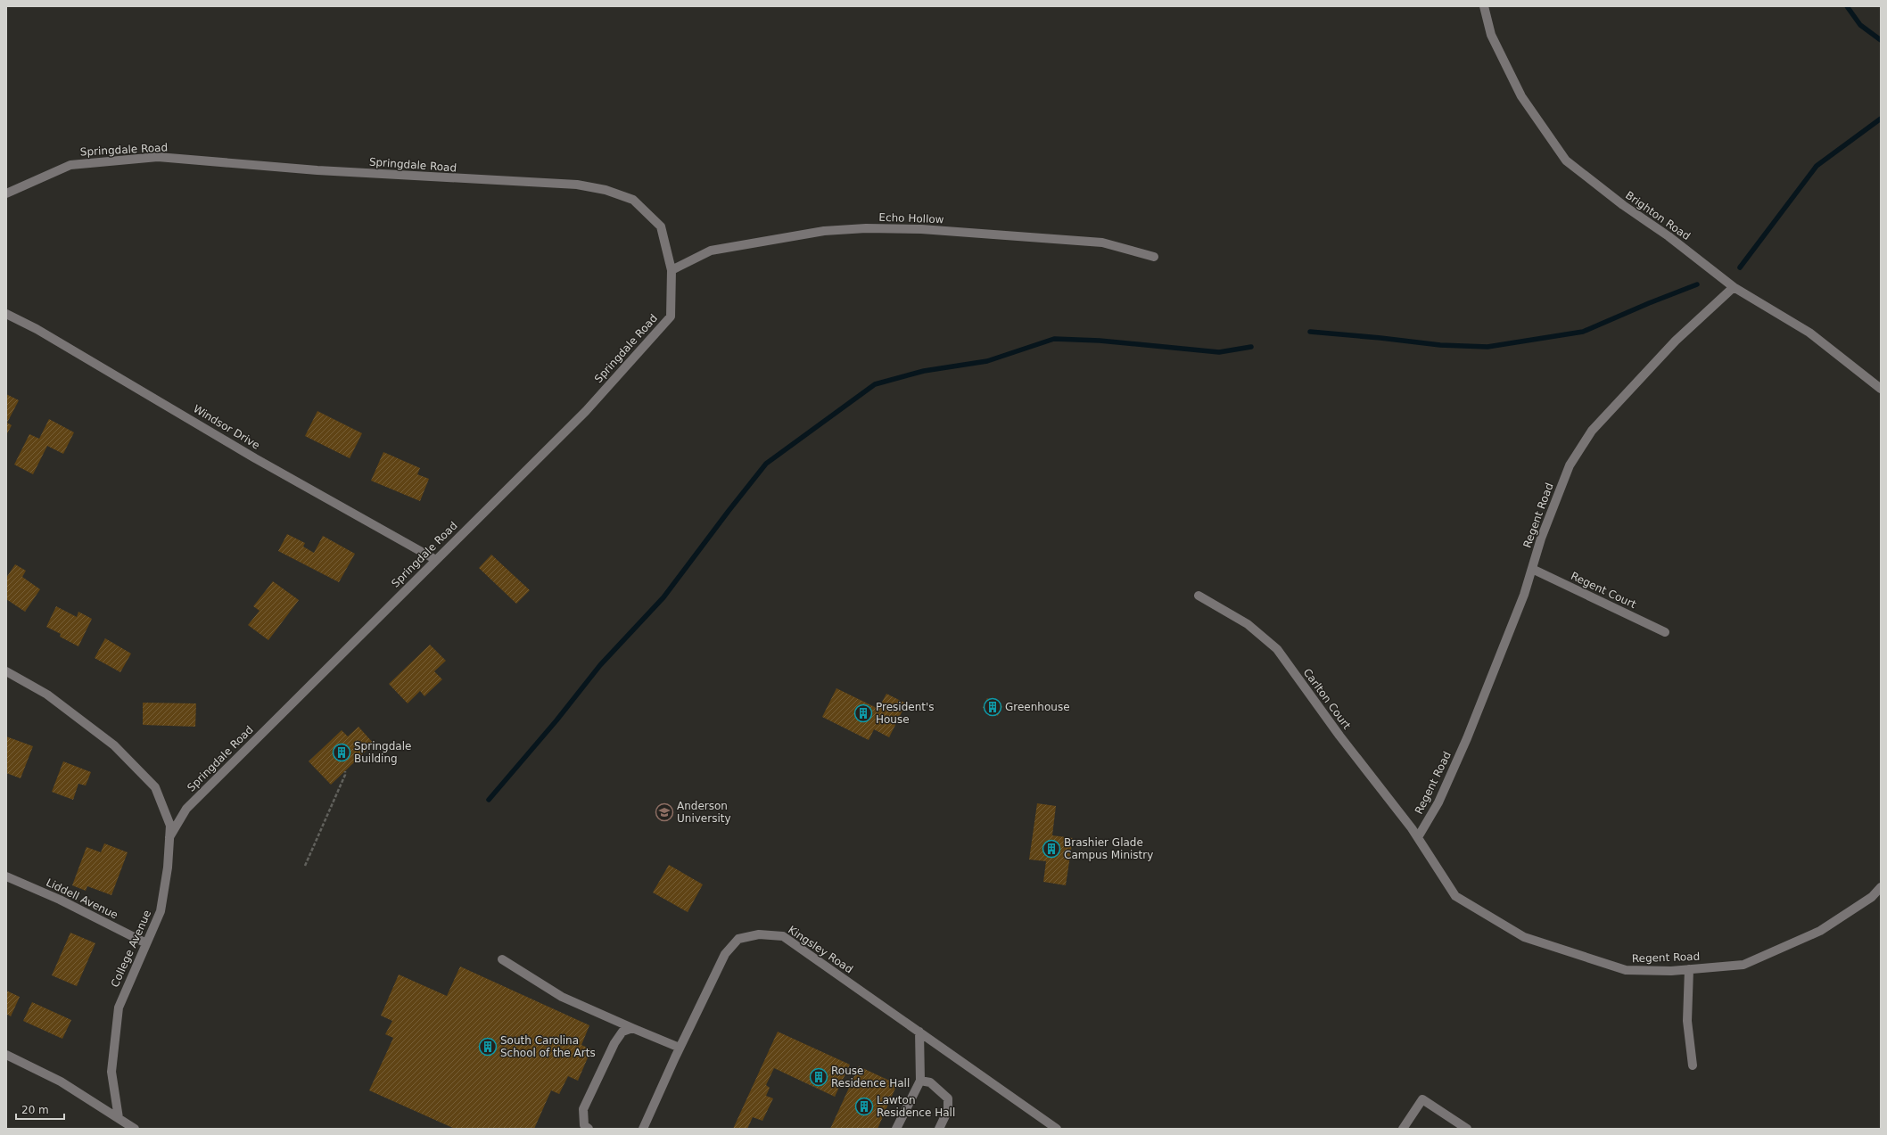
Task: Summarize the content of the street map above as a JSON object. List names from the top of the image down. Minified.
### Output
{"streets":{"street":["Springdale Road","Brighton Road","Echo Hollow","Windsor Drive","Regent Road","Regent Court","Carlton Court","Liddell Avenue","College Avenue","Kingsley Road"]},"crossings":[["Springdale Road","Echo Hollow"],["Springdale Road","Windsor Drive"],["Springdale Road","College Avenue"],["Brighton Road","Regent Road"],["Regent Road","Regent Court"],["Regent Road","Carlton Court"],["Liddell Avenue","College Avenue"]],"places":{"building":["Greenhouse","President's House","Springdale Building","Brashier Glade Campus Ministry","South Carolina School of the Arts","Rouse Residence Hall","Lawton Residence Hall"],"school or university":["Anderson University"]},"scale_bar":"20 m"}
